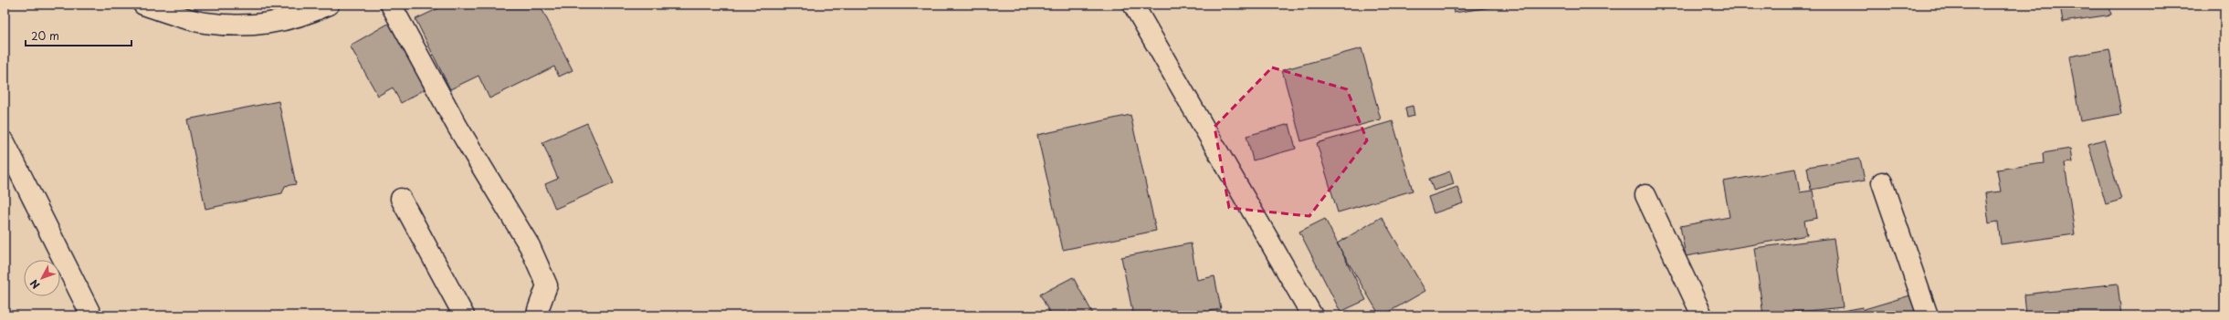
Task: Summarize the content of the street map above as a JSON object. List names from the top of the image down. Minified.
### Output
{"scale_bar":"20 m","north":"bottom left"}
